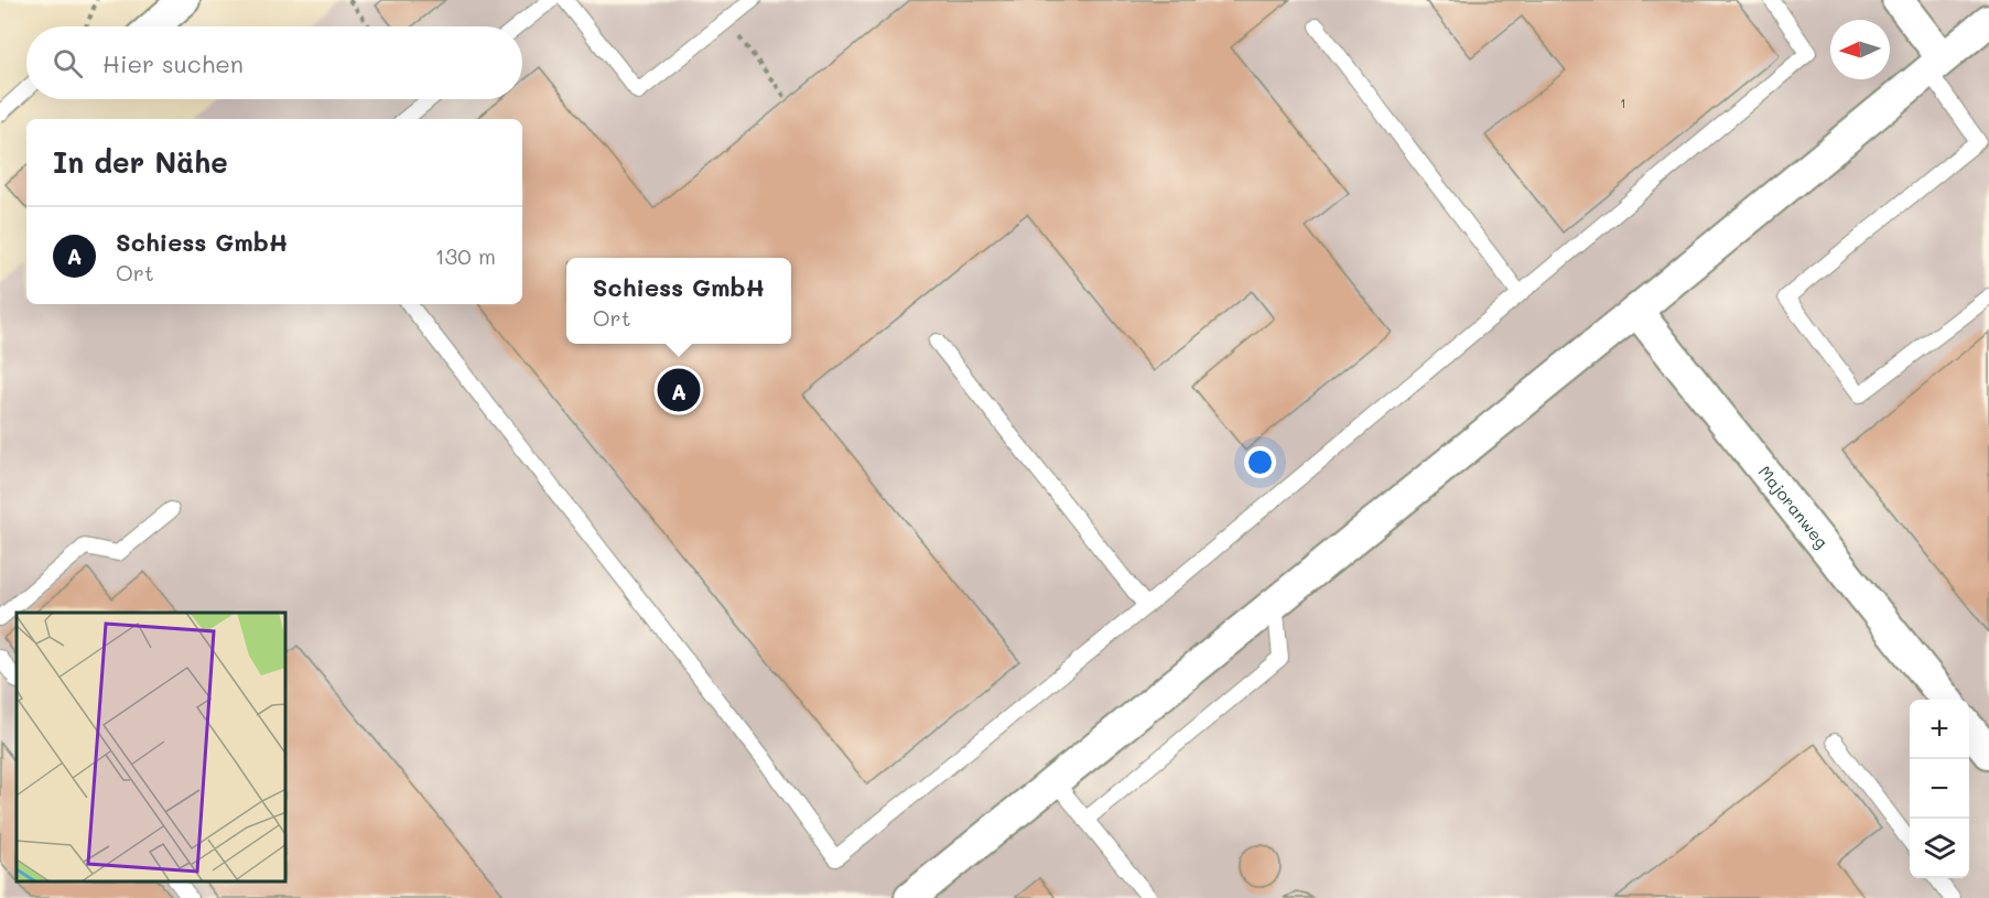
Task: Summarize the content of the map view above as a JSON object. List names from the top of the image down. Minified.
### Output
{"streets":{"street":["Majoranweg"]},"house_numbers":["1"],"north":"left","page":{"search":"Hier suchen","heading":"In der Nähe","list":[{"mark":"A","name":"Schiess GmbH","note":"Ort","value":"130 m"}],"popup":["Schiess GmbH","Ort"],"pins":"A","map_buttons":["+","−"]}}
